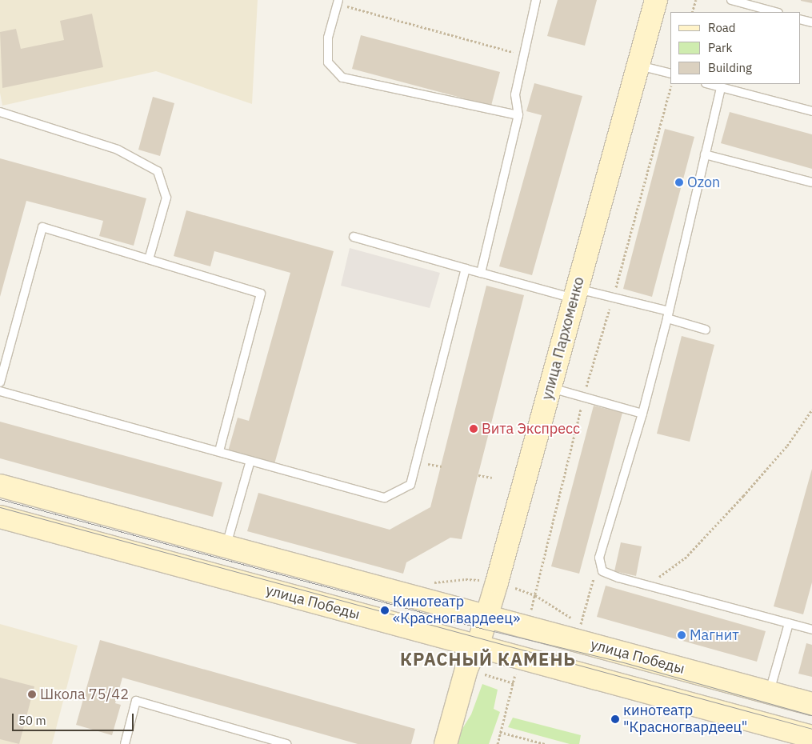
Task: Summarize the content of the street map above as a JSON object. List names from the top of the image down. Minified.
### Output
{"streets":{"main road":["улица Пархоменко","улица Победы"]},"crossings":[["улица Пархоменко","улица Победы"]],"districts":["КРАСНЫЙ КАМЕНЬ"],"places":["Ozon","Вита Экспресс","Кинотеатр «Красногвардеец»","Магнит","Школа 75/42","кинотеатр \"Красногвардеец\""],"legend":["Road","Park","Building"],"scale_bar":"50 m"}
